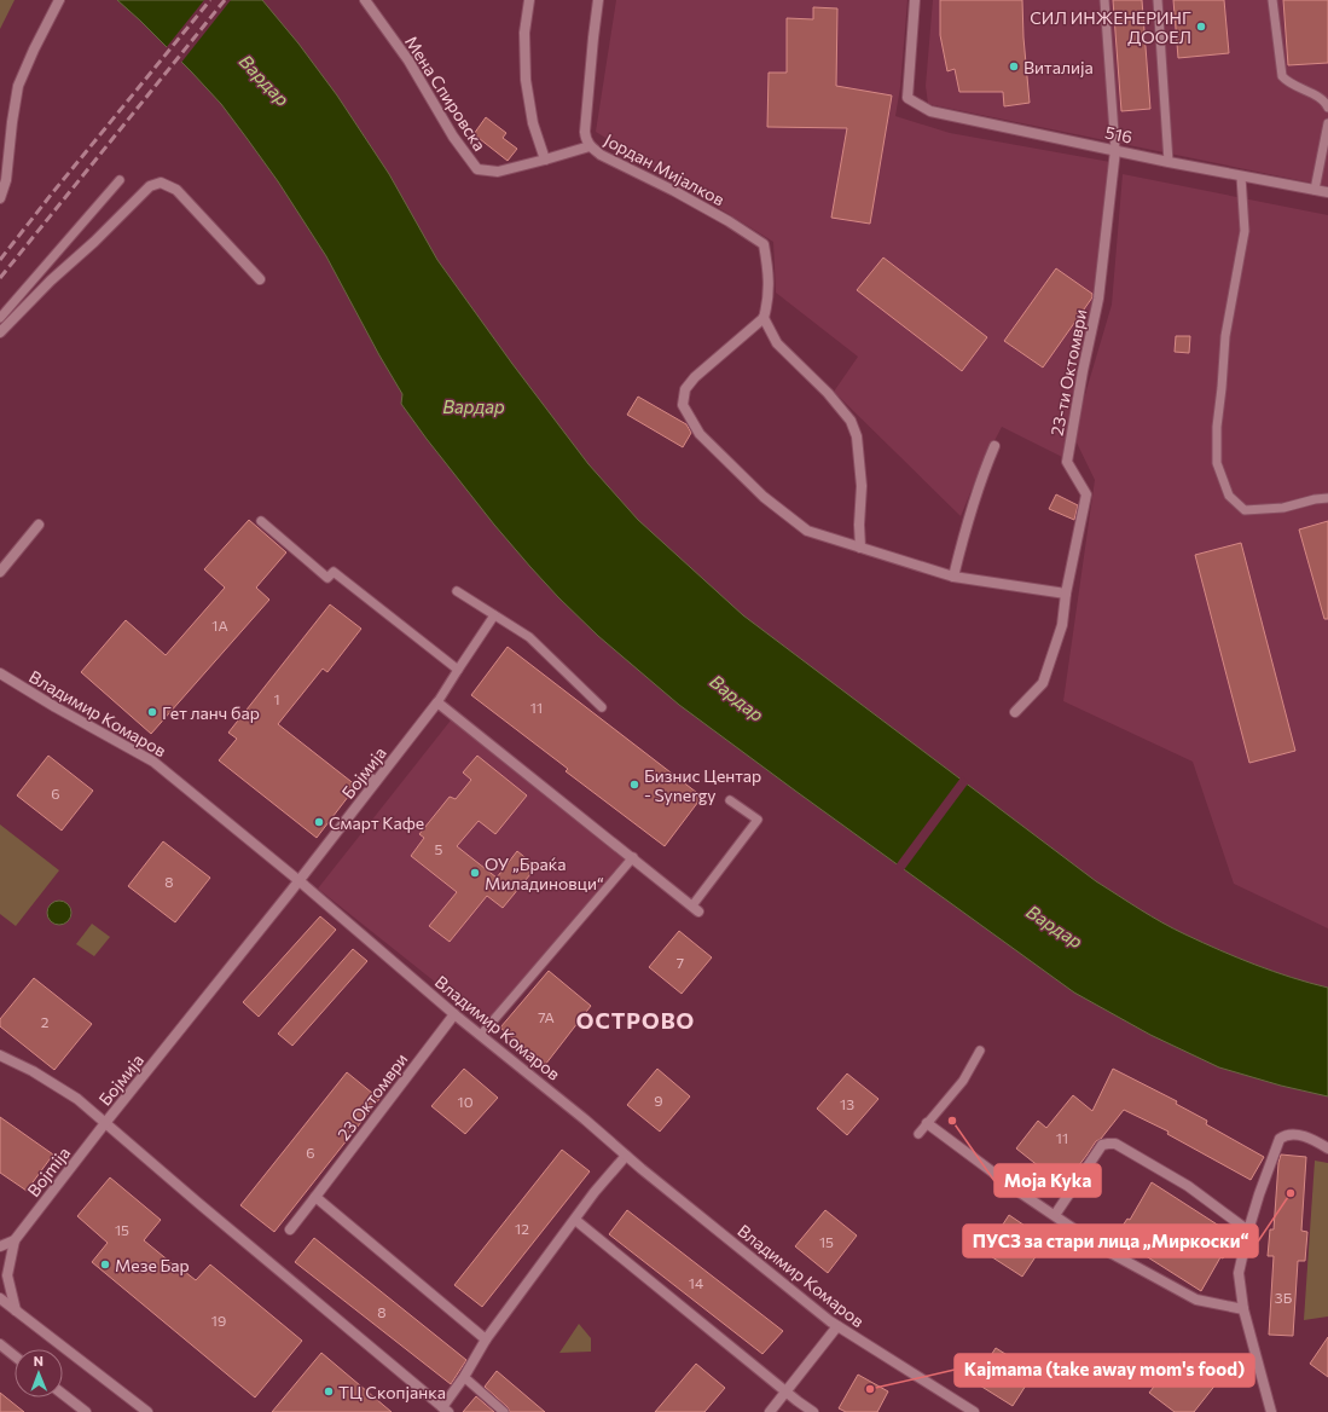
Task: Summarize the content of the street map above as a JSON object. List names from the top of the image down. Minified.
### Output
{"streets":{"street":["Мена Спировска","516","Јордан Мијалков","23-ти Октомври","Владимир Комаров","Бојмија","23 Октомври","Bojmija"]},"crossings":[["Мена Спировска","Јордан Мијалков"],["516","23-ти Октомври"],["Владимир Комаров","Бојмија"],["Владимир Комаров","23 Октомври"],["Бојмија","Bojmija"]],"districts":["ОСТРОВО"],"water":["Вардар"],"places":["СИЛ ИНЖЕНЕРИНГ ДООЕЛ","Виталија","Гет ланч бар","Бизнис Центар - Synergy","Смарт Кафе","ОУ „Браќа Миладиновци“","Moja Kyka","ПУСЗ за стари лица „Миркоски“","Мезе Бар","Kajmama (take away mom's food)","ТЦ Скопјанка"],"house_numbers":["1А","1","11","6","5","8","7","7А","2","9","10","13","11","6","12","15","15","14","3Б","8","19"],"north":"top"}
